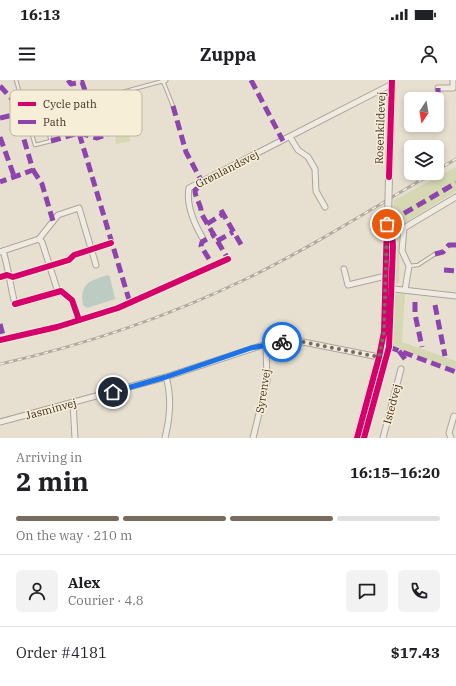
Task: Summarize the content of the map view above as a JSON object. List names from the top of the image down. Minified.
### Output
{"streets":{"street":["Rosenkildevej","Grønlandsvej","Syrenvej","Istedvej","Jasminvej"]},"crossings":[["Rosenkildevej","Grønlandsvej"],["Rosenkildevej","Jasminvej"],["Syrenvej","Jasminvej"]],"legend":["Cycle path","Path"],"north":"bottom","page":{"status":"16:13","header":"Zuppa","heading":["2 min","Arriving in","16:15–16:20"],"panel":["Alex","Courier · 4.8","Order #4181","$17.43"],"bar":"On the way · 210 m"}}
